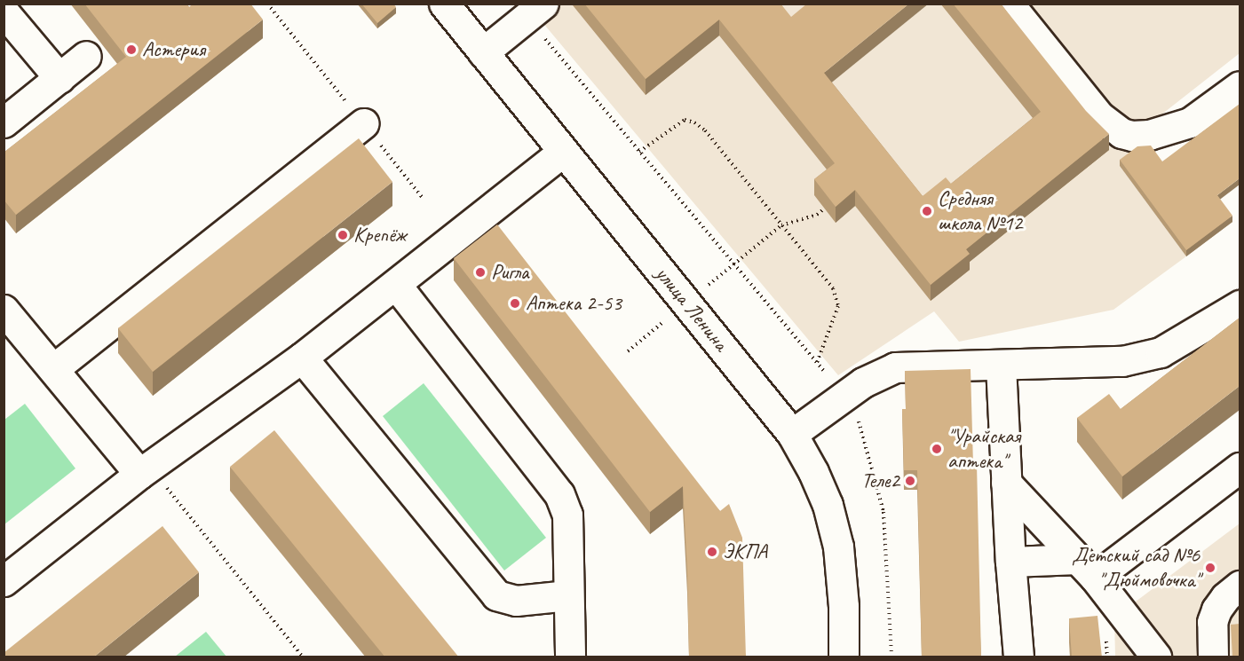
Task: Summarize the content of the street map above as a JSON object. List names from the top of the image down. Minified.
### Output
{"streets":{"main road":["улица Ленина"]},"places":["Астерия","Средняя школа №12","Крепёж","Ригла","Аптека 2-53","\"Урайская аптека\"","Теле2","ЭКПА","Детский сад №6 \"Дюймовочка\""]}
